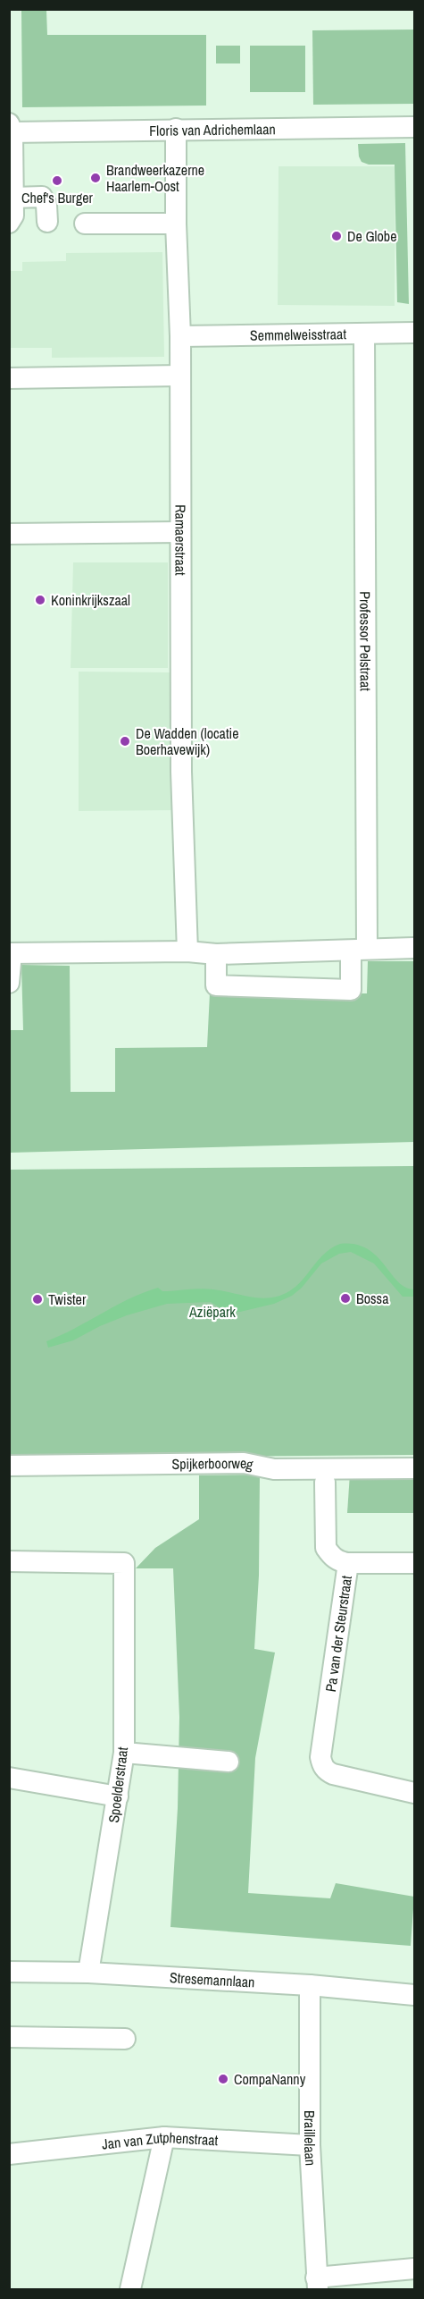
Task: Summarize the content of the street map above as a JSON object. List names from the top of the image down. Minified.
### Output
{"streets":{"street":["Floris van Adrichemlaan","Semmelweisstraat","Ramaerstraat","Professor Pelstraat","Spijkerboorweg","Pa van der Steurstraat","Spoelderstraat","Stresemannlaan","Braillelaan","Jan van Zutphenstraat"]},"crossings":[["Floris van Adrichemlaan","Ramaerstraat"],["Semmelweisstraat","Ramaerstraat"],["Semmelweisstraat","Professor Pelstraat"],["Spoelderstraat","Stresemannlaan"],["Stresemannlaan","Braillelaan"],["Braillelaan","Jan van Zutphenstraat"]],"parks":["Aziëpark"],"places":["Brandweerkazerne Haarlem-Oost","Chef's Burger","De Globe","Koninkrijkszaal","De Wadden (locatie Boerhavewijk)","Bossa","Twister","CompaNanny"]}
